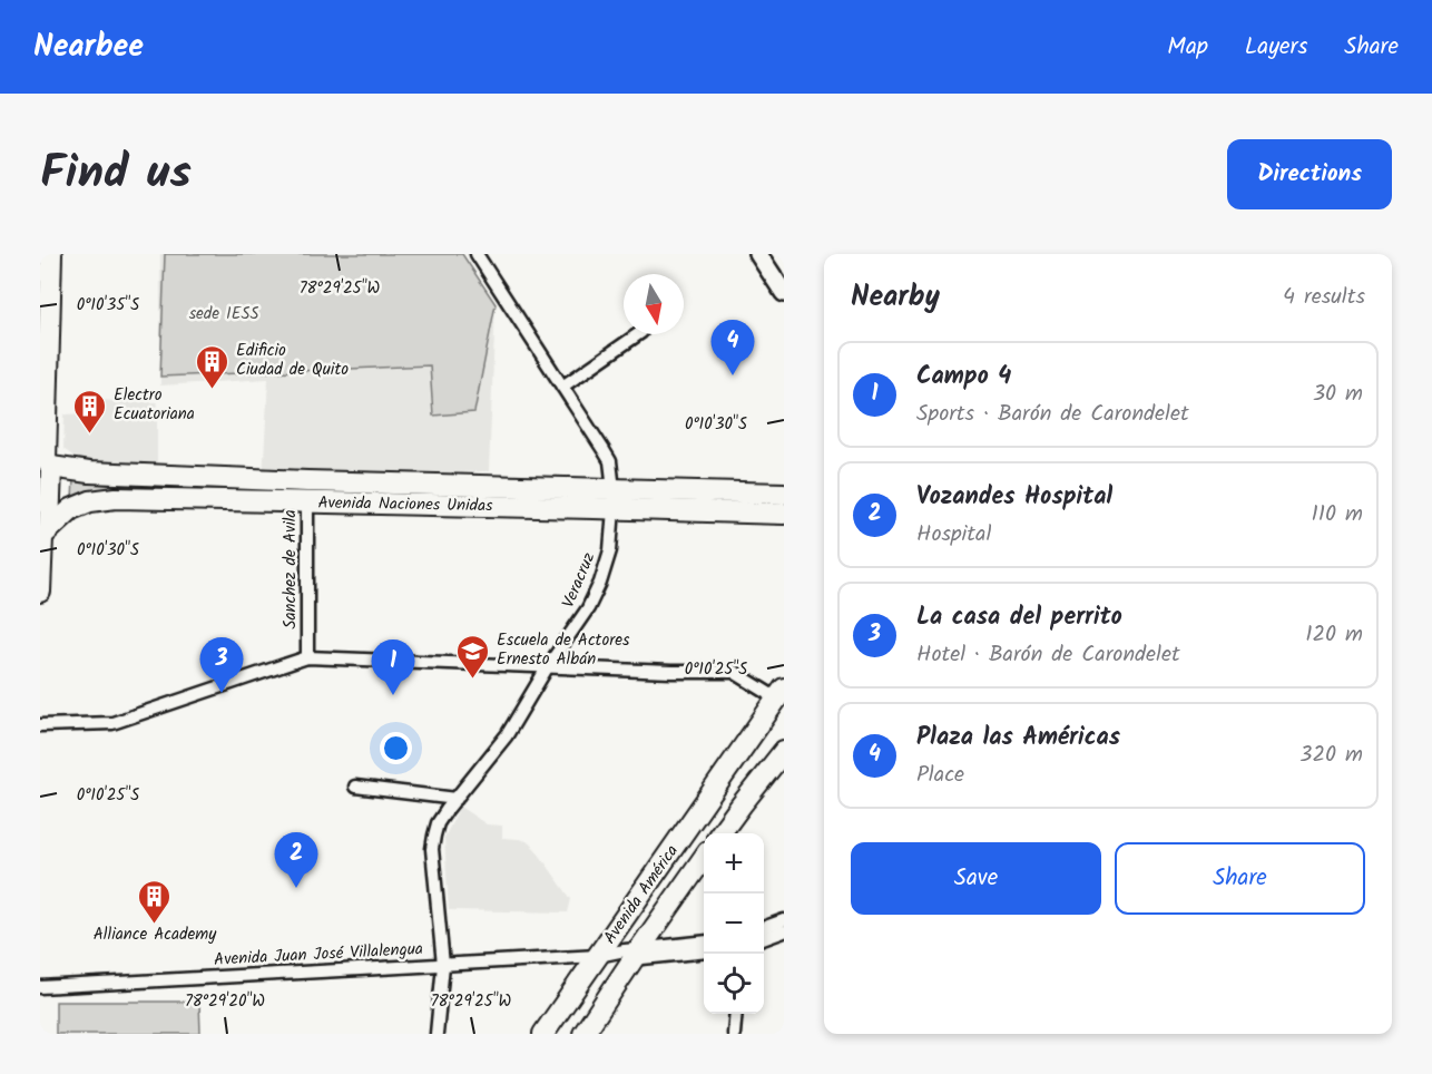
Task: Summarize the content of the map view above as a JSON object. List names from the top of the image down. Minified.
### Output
{"streets":{"main road":["Avenida Naciones Unidas","Avenida América"],"street":["Sanchez de Avila","Veracruz","Avenida Juan José Villalengua"]},"crossings":[["Avenida Naciones Unidas","Sanchez de Avila"],["Avenida Naciones Unidas","Veracruz"],["Veracruz","Avenida Juan José Villalengua"],["Avenida América","Avenida Juan José Villalengua"]],"parks":["sede IESS"],"places":{"building":["Edificio Ciudad de Quito","Electro Ecuatoriana","Alliance Academy"],"school or university":["Escuela de Actores Ernesto Albán"]},"north":"bottom","page":{"header":"Nearbee","nav":["Map","Layers","Share"],"title":"Find us","buttons":["Directions",["Save","Share"]],"heading":["Nearby","4 results"],"pins":["4","3","1","2"],"list":[{"mark":"1","name":"Campo 4","note":"Sports · Barón de Carondelet","value":"30 m"},{"mark":"2","name":"Vozandes Hospital","note":"Hospital","value":"110 m"},{"mark":"3","name":"La casa del perrito","note":"Hotel · Barón de Carondelet","value":"120 m"},{"mark":"4","name":"Plaza las Américas","note":"Place","value":"320 m"}],"map_buttons":["+","−"]},"coordinates":["78°29'25\"W","0°10'35\"S","0°10'30\"S","0°10'25\"S","78°29'20\"W"]}
